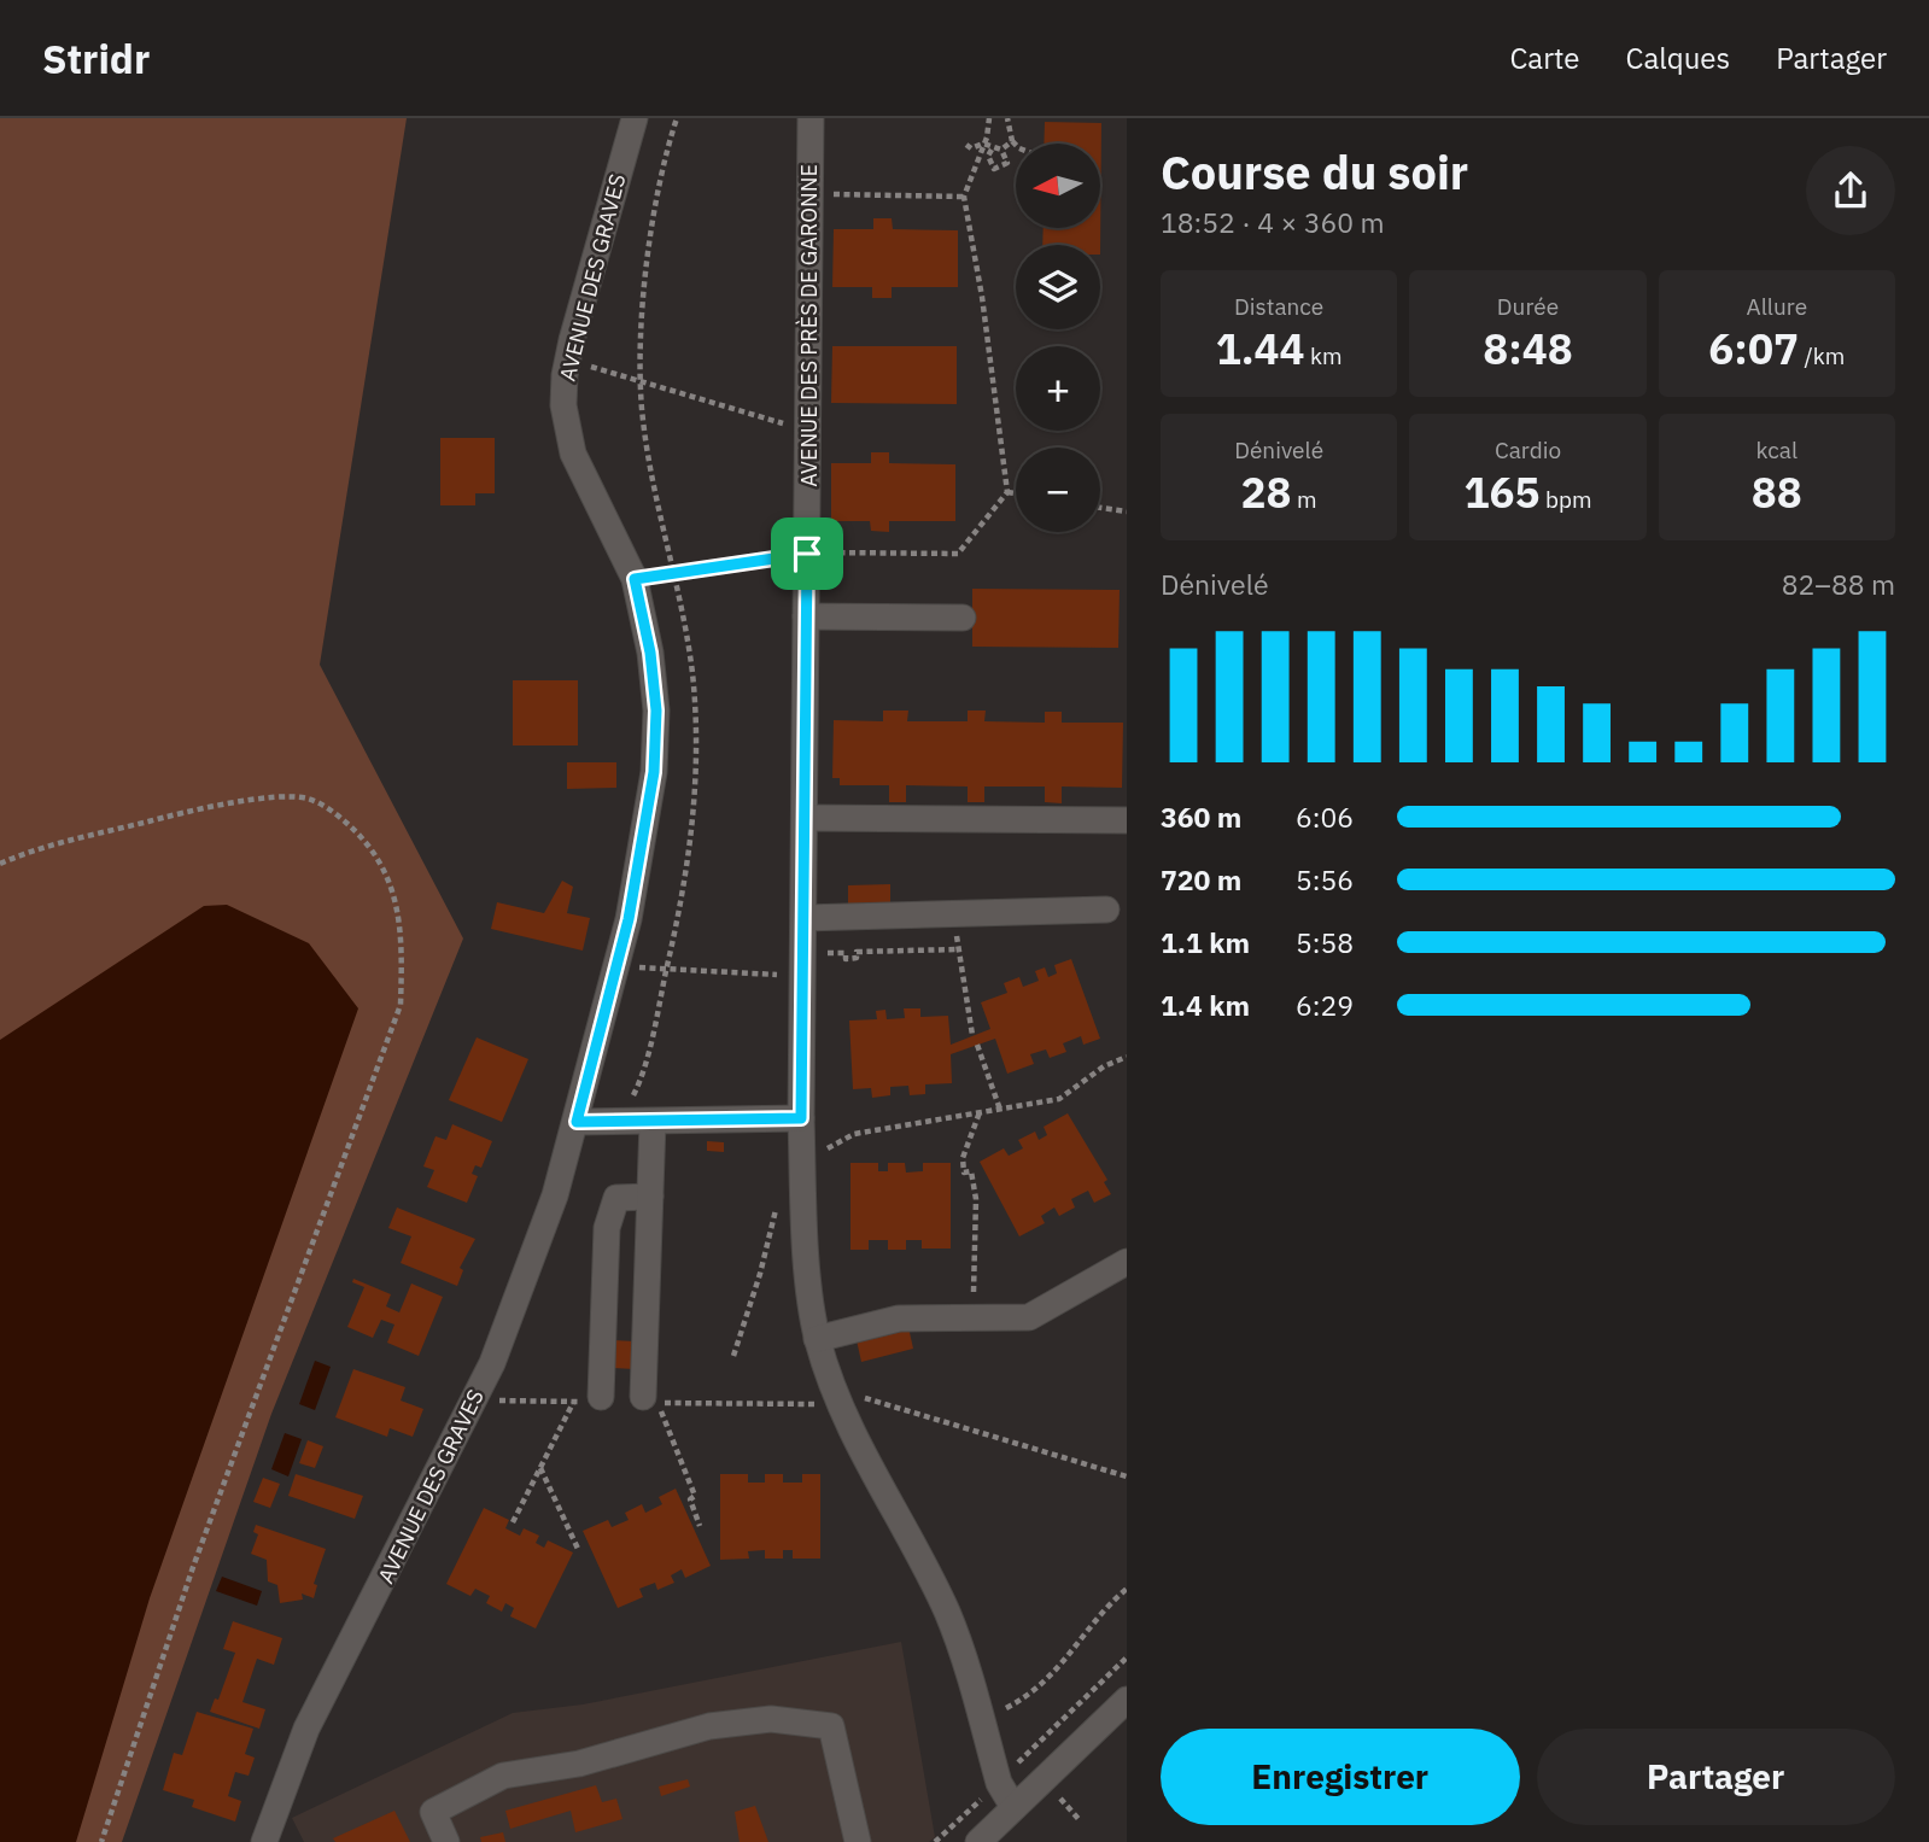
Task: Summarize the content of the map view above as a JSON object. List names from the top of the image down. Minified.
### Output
{"streets":{"street":["AVENUE DES GRAVES","AVENUE DES PRÈS DE GARONNE"]},"north":"left","page":{"header":"Stridr","nav":["Carte","Calques","Partager"],"heading":["Course du soir","18:52 · 4 × 360 m"],"map_buttons":["+","−"],"stats":[["Distance","1.44 km"],["Durée","8:48"],["Allure","6:07 /km"],["Dénivelé","28 m"],["Cardio","165 bpm"],["kcal","88"]],"chart":["Dénivelé","82–88 m"],"list":[{"name":"360 m","note":"6:06"},{"name":"720 m","note":"5:56"},{"name":"1.1 km","note":"5:58"},{"name":"1.4 km","note":"6:29"}],"buttons":["Enregistrer","Partager"]}}
